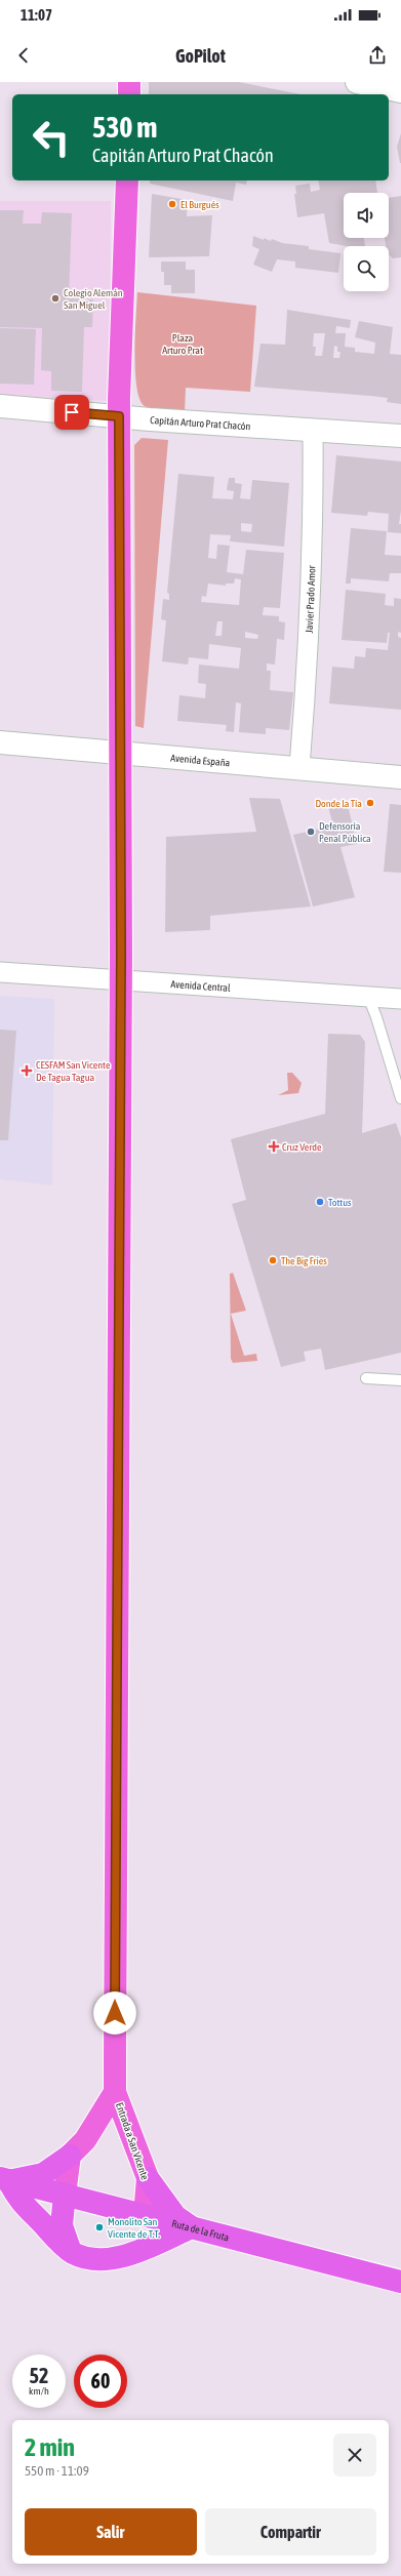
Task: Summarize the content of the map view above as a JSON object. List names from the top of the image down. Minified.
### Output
{"streets":{"highway":["Ruta de la Fruta"],"main road":["Entrada a San Vicente"],"street":["Capitán Arturo Prat Chacón","Javier Prado Amor","Avenida España","Avenida Central"]},"crossings":[["Capitán Arturo Prat Chacón","Javier Prado Amor"],["Javier Prado Amor","Avenida España"],["Entrada a San Vicente","Ruta de la Fruta"]],"parks":["Plaza Arturo Prat"],"places":{"other":["El Burgués","Colegio Alemán San Miguel","Donde la Tía","Defensoría Penal Pública","Tottus","The Big Fries","Monolito San Vicente de T.T."],"health":["CESFAM San Vicente De Tagua Tagua","Cruz Verde"]},"page":{"status":"11:07","header":"GoPilot","turn":["530 m","Capitán Arturo Prat Chacón"],"speed":"52 km/h","limit":"60","heading":["2 min","550 m · 11:09"],"buttons":["Salir","Compartir"]}}
